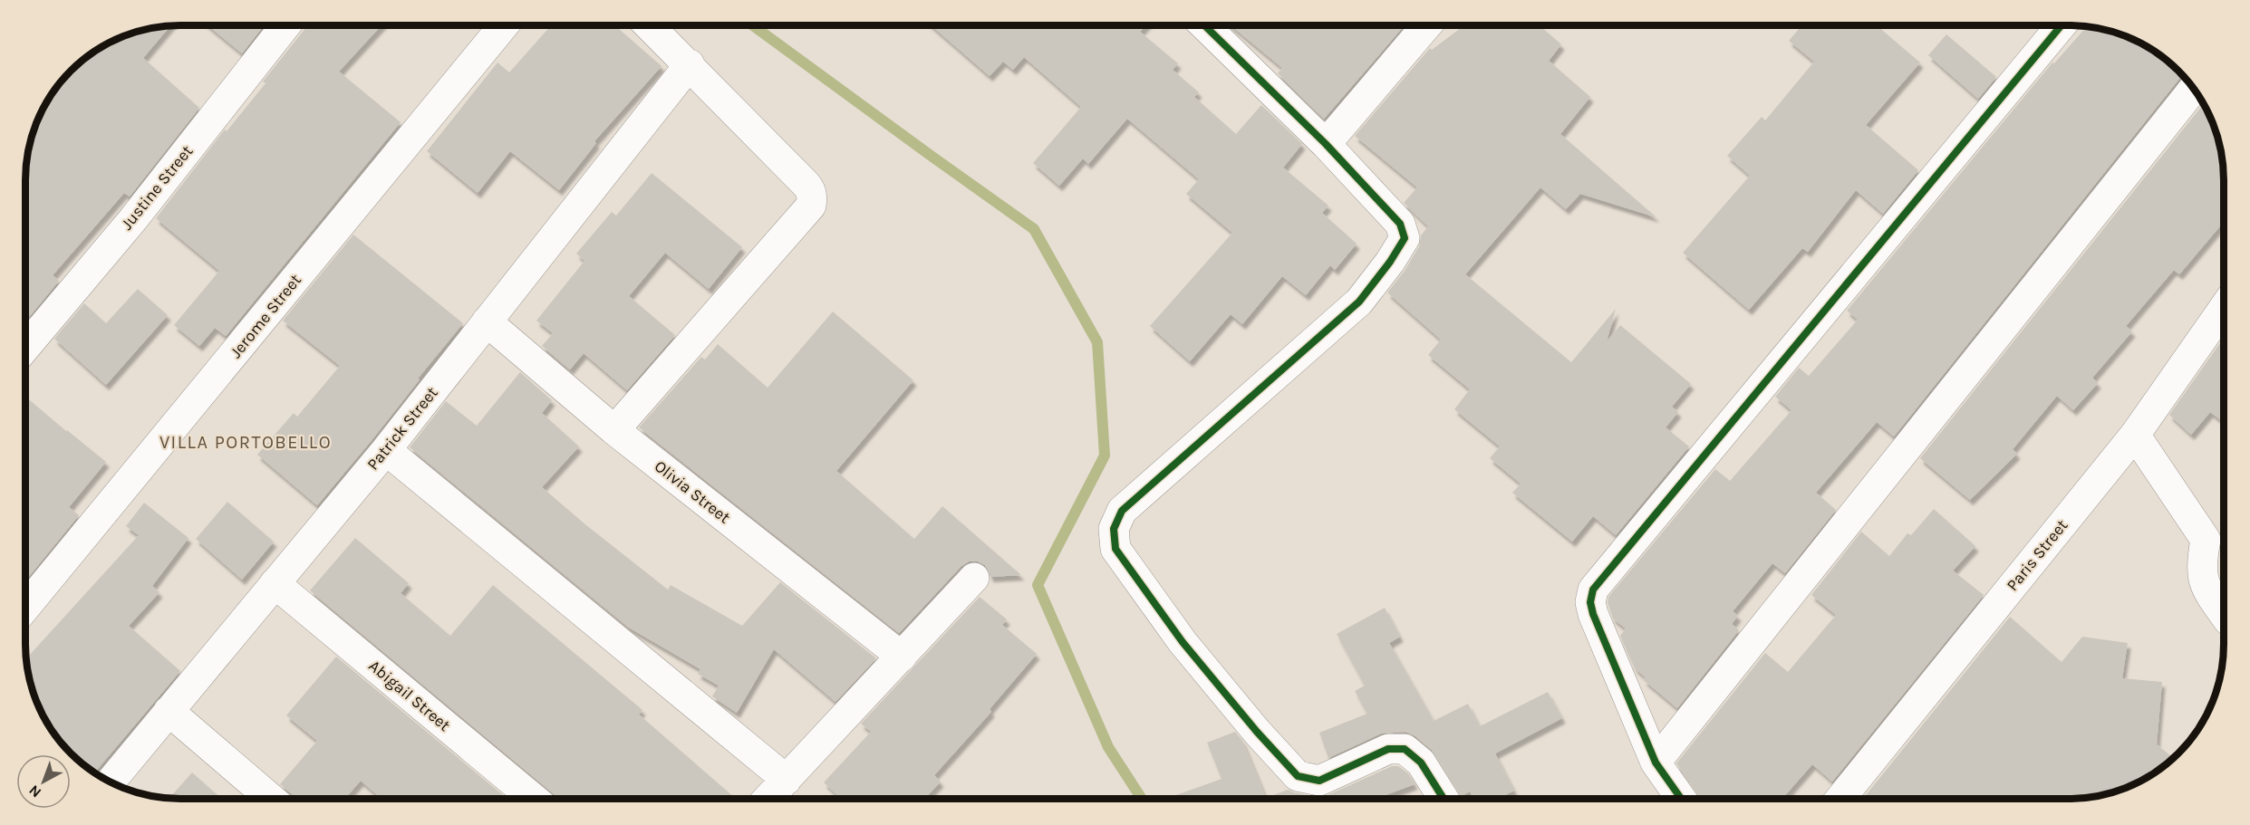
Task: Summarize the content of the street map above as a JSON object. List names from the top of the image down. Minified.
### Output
{"streets":{"street":["Justine Street","Jerome Street","Patrick Street","Olivia Street","Paris Street","Abigail Street"]},"crossings":[["Patrick Street","Olivia Street"],["Patrick Street","Abigail Street"]],"districts":["VILLA PORTOBELLO"],"north":"bottom left"}
